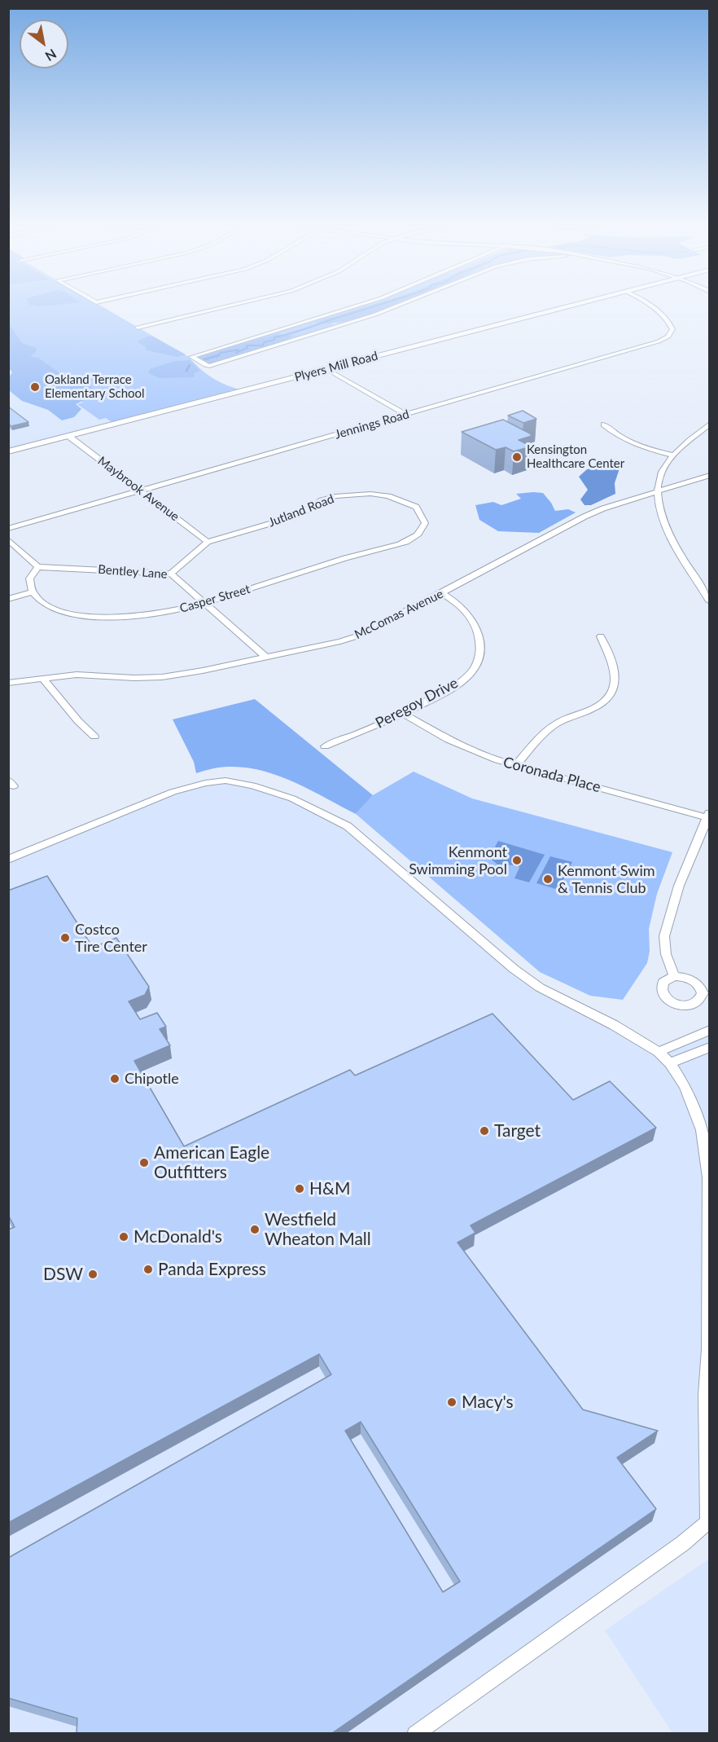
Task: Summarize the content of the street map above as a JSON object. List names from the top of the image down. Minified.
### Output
{"streets":{"street":["Plyers Mill Road","Jennings Road","Maybrook Avenue","Jutland Road","Bentley Lane","Casper Street","McComas Avenue","Peregoy Drive","Coronada Place"]},"crossings":[["Plyers Mill Road","Maybrook Avenue"],["Jennings Road","Maybrook Avenue"],["Maybrook Avenue","Jutland Road"],["Jutland Road","Bentley Lane"],["Jutland Road","Casper Street"],["Bentley Lane","Casper Street"],["Bentley Lane","McComas Avenue"],["McComas Avenue","Peregoy Drive"],["Peregoy Drive","Coronada Place"]],"places":["Oakland Terrace Elementary School","Kensington Healthcare Center","Kenmont Swimming Pool","Kenmont Swim & Tennis Club","Costco Tire Center","Chipotle","Target","American Eagle Outfitters","H&M","Westfield Wheaton Mall","McDonald's","Panda Express","DSW","Macy's"],"north":"bottom right"}
